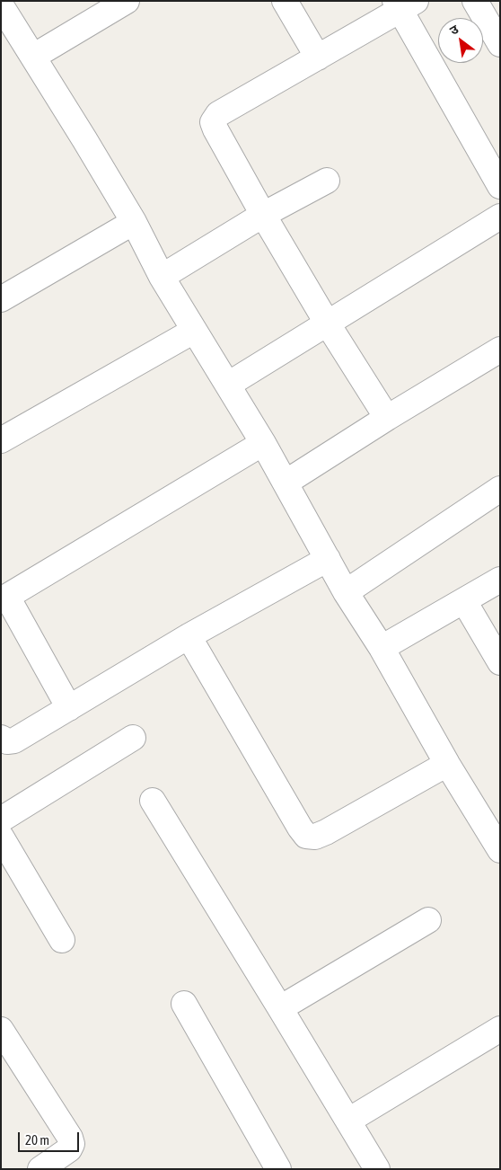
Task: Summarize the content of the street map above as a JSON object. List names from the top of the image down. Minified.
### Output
{"scale_bar":"20 m","north":"top left"}
